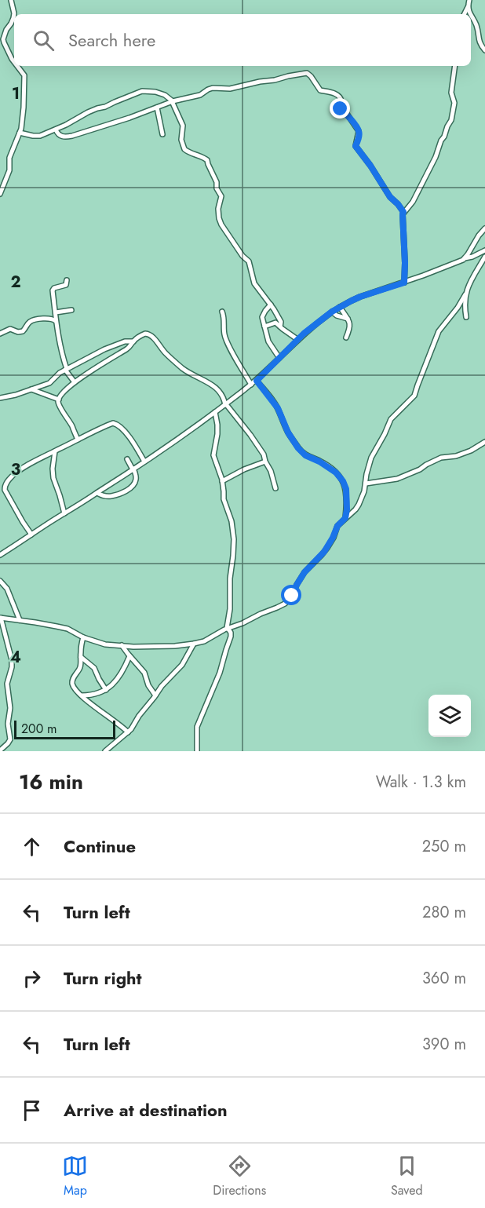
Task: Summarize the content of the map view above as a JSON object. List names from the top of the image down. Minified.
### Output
{"scale_bar":"200 m","page":{"search":"Search here","scale":"200 m","heading":["16 min","Walk · 1.3 km"],"list":[["Continue","250 m"],["Turn left","280 m"],["Turn right","360 m"],["Turn left","390 m"],"Arrive at destination"],"nav":["Map","Directions","Saved"]},"grid":{"rows":["1","2","3","4"]}}
